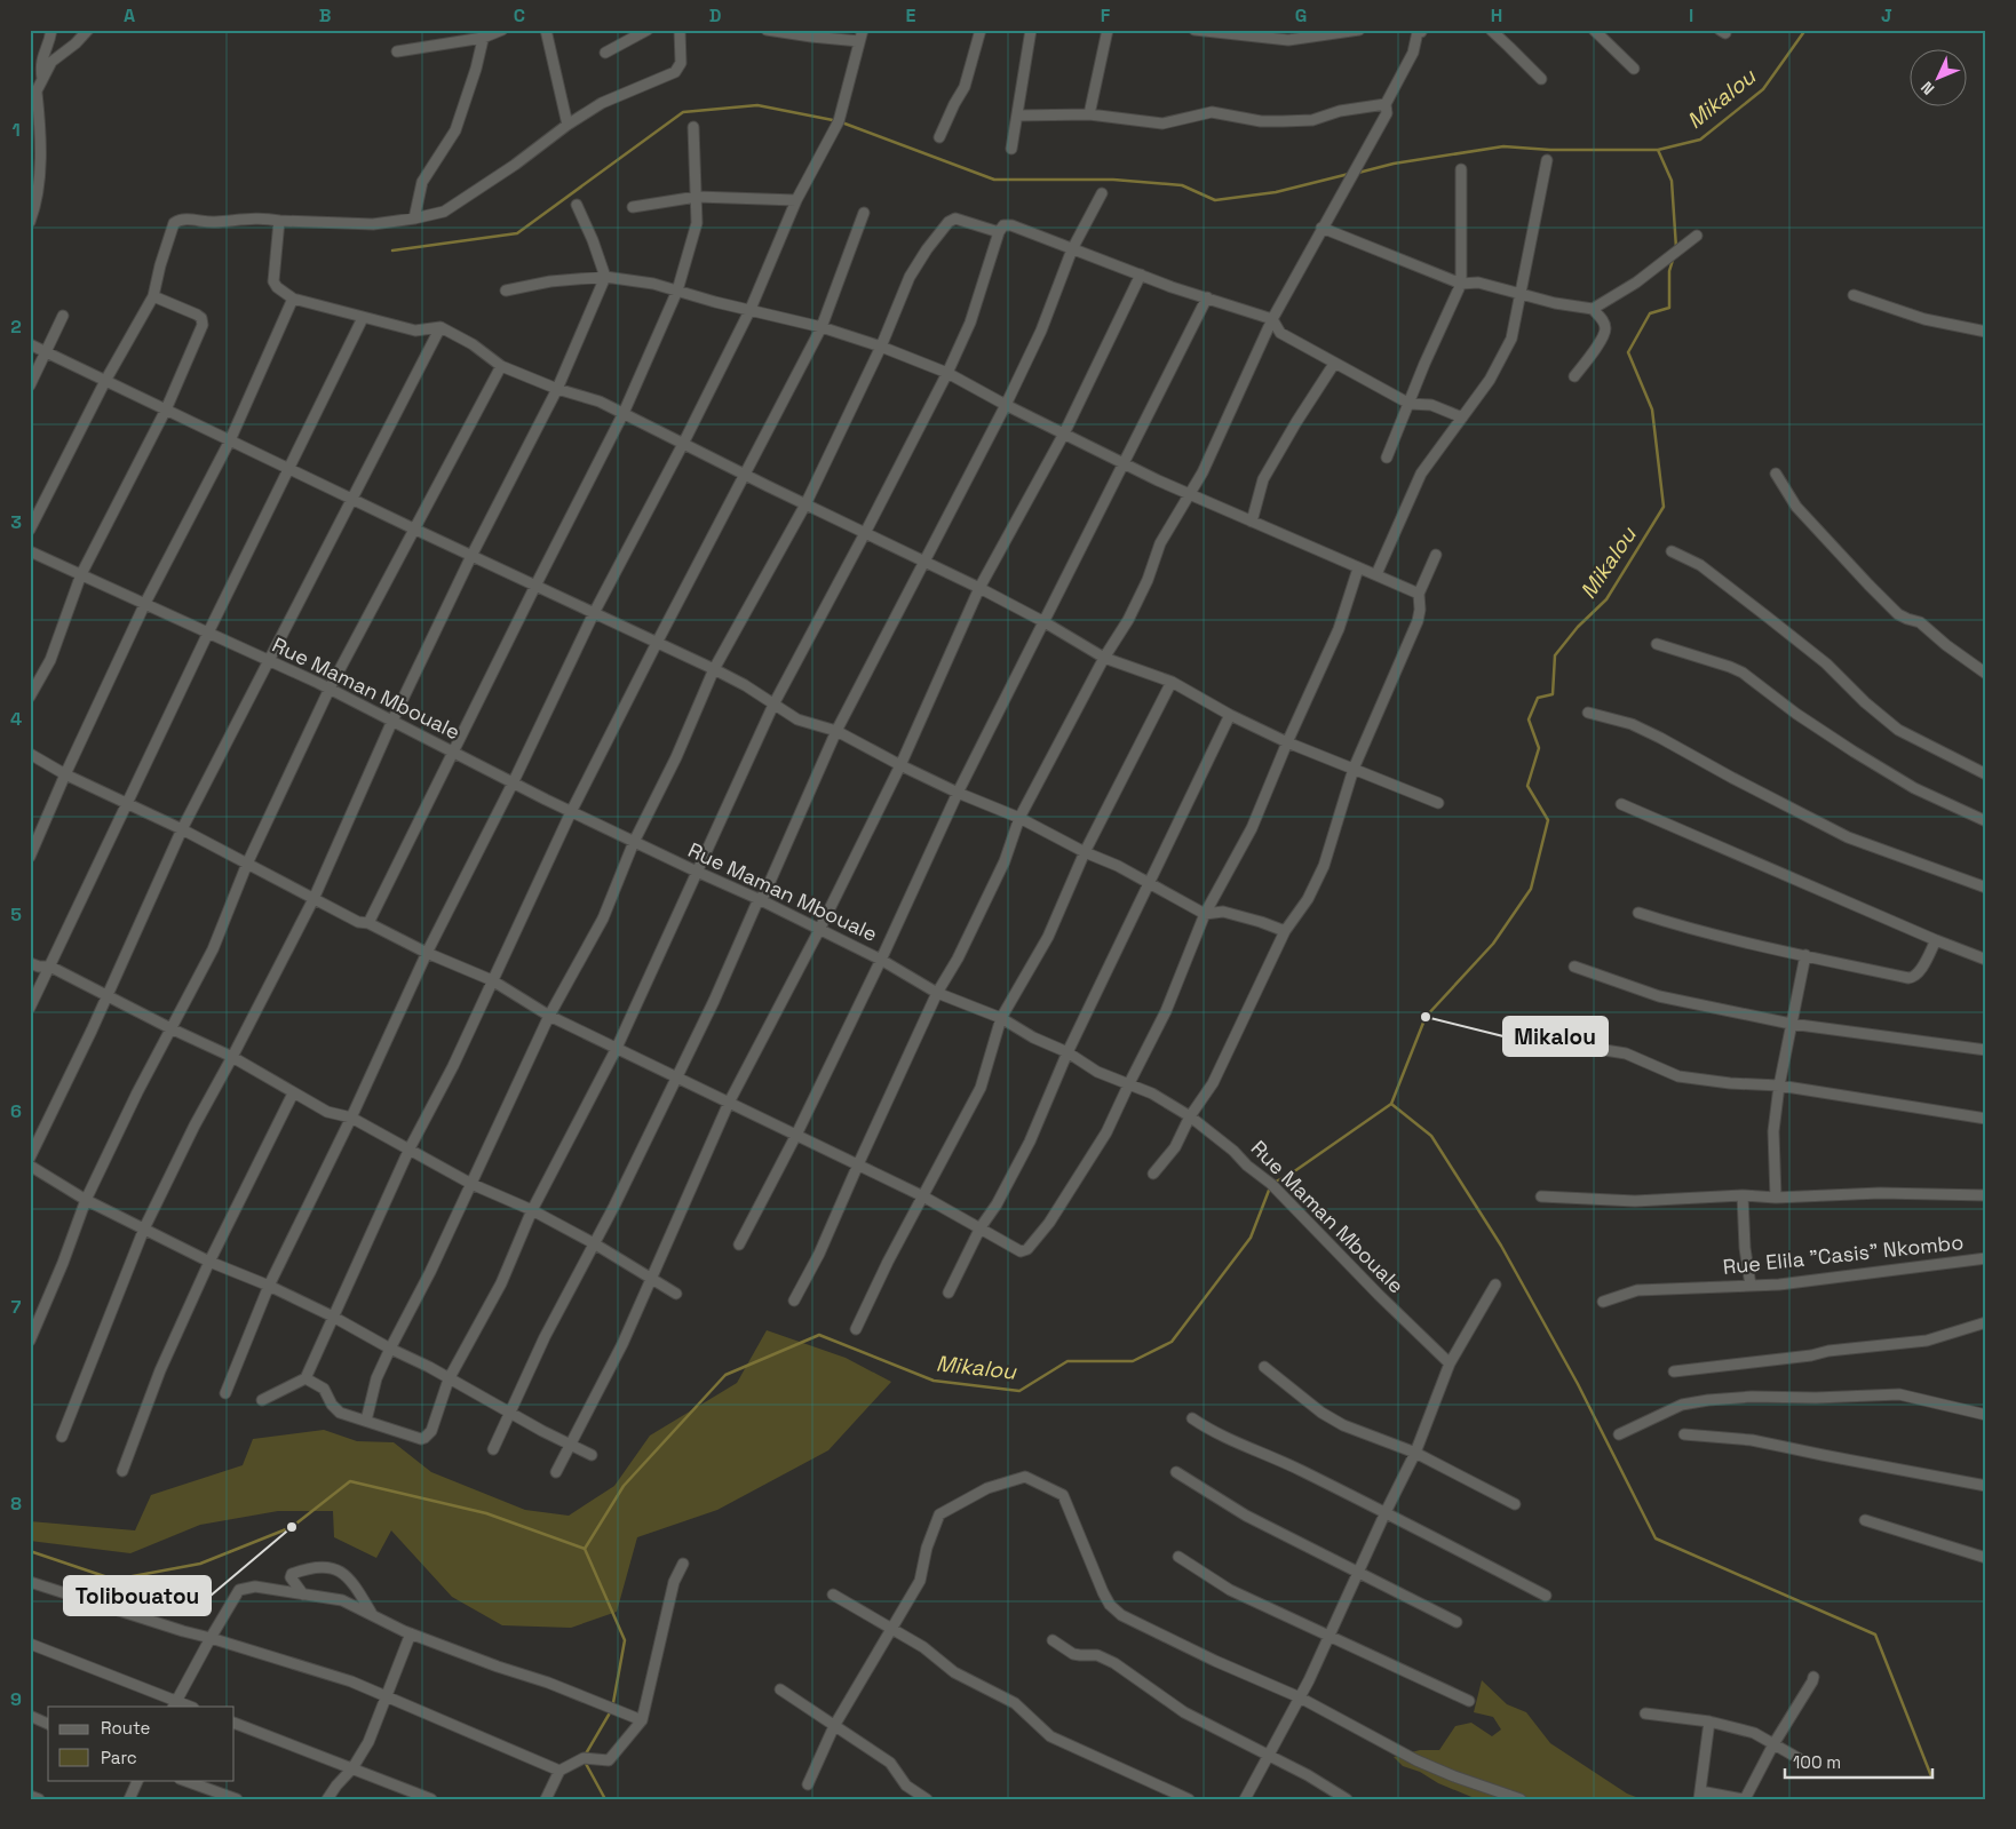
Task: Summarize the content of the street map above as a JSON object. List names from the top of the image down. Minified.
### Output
{"streets":{"street":["Rue Maman Mbouale","Rue Elila \"Casis\" Nkombo"]},"water":["Mikalou"],"places":["Mikalou","Tolibouatou"],"legend":["Route","Parc"],"scale_bar":"100 m","north":"bottom left","grid":{"columns":["A","B","C","D","E","F","G","H","I","J"],"rows":["1","2","3","4","5","6","7","8","9"]}}
